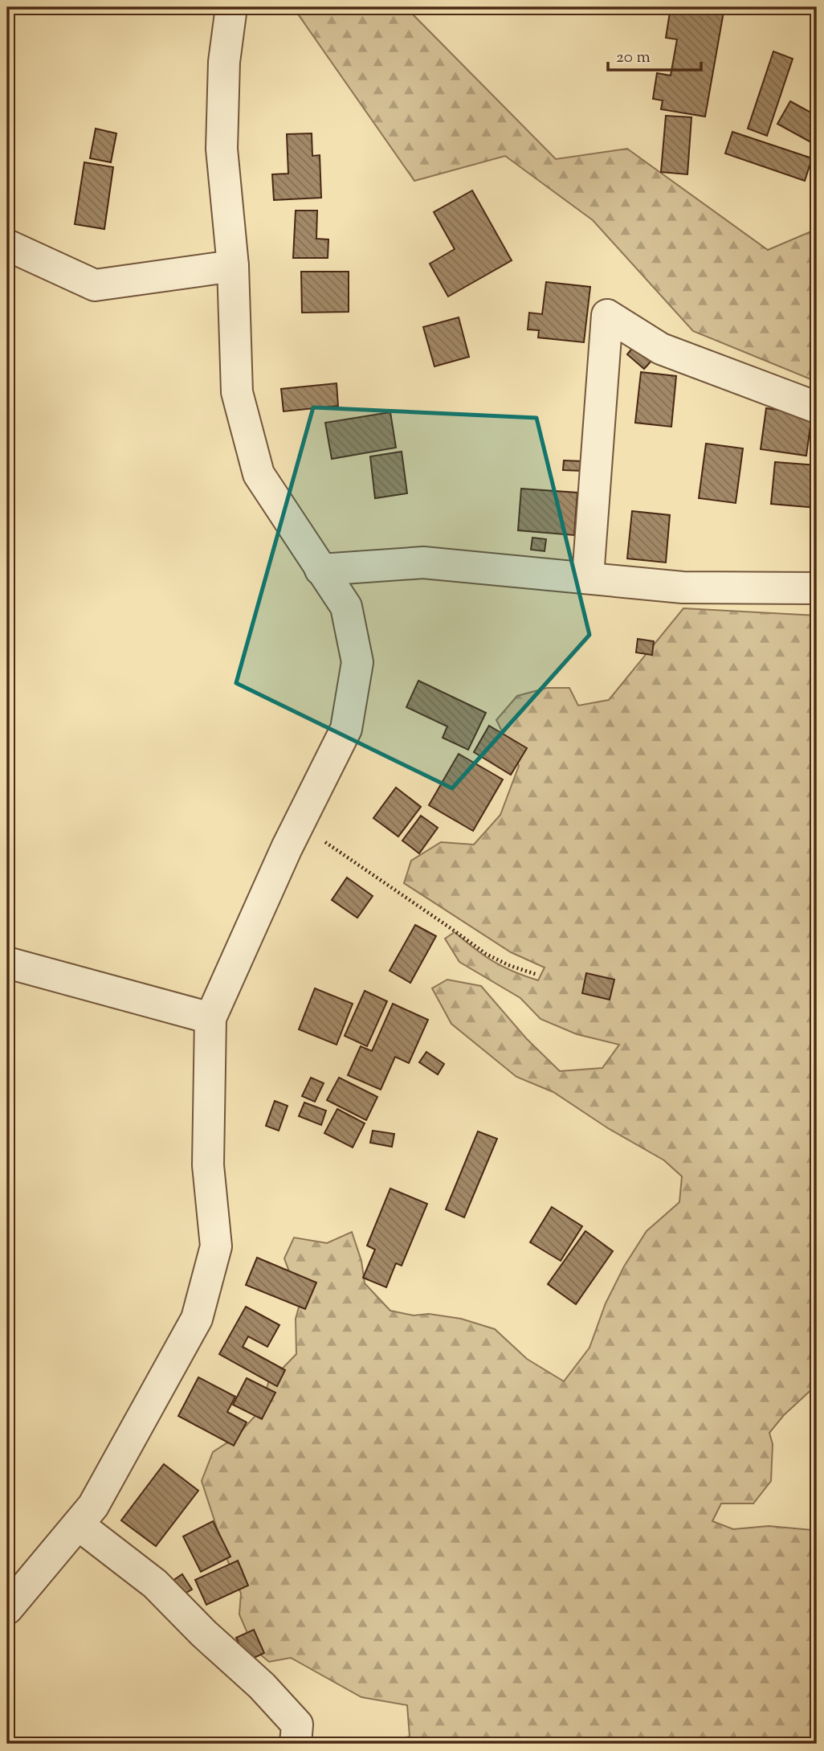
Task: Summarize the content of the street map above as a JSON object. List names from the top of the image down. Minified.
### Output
{"scale_bar":"20 m"}
